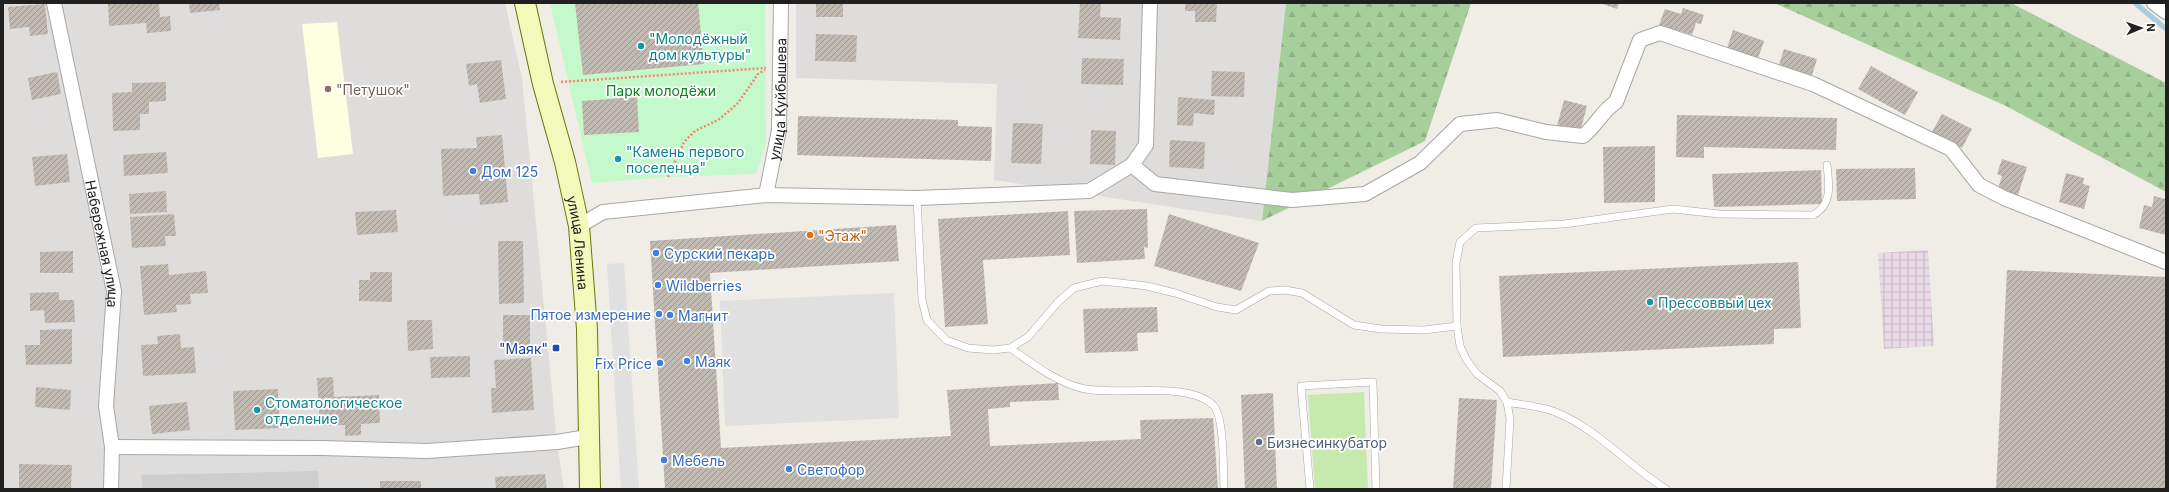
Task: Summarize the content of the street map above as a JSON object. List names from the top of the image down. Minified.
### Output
{"streets":{"main road":["улица Ленина"],"street":["улица Куйбышева","Набережная улица"]},"parks":["Парк молодёжи"],"places":{"other":["\"Молодёжный дом культуры\"","\"Петушок\"","\"Камень первого поселенца\"","Дом 125","\"Этаж\"","Сурский пекарь","Wildberries","Прессоввый цех","Пятое измерение","Магнит","Maяк","Fix Price","Стоматологическое отделение","Бизнесинкубатор","Мебель","Светофор"],"transit":["\"Маяк\""]},"north":"right"}
